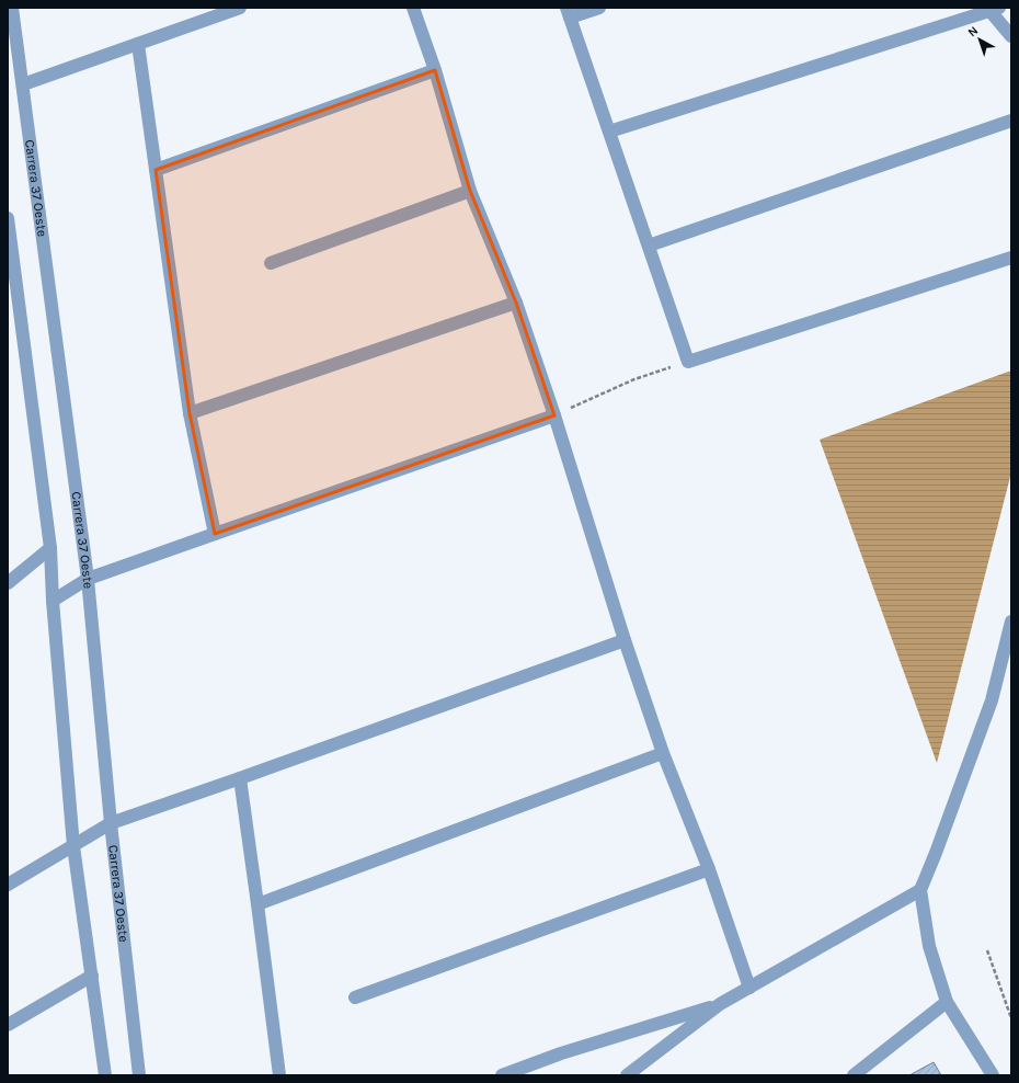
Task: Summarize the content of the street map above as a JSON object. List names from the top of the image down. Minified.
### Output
{"streets":{"street":["Carrera 37 Oeste"]},"north":"top left"}
